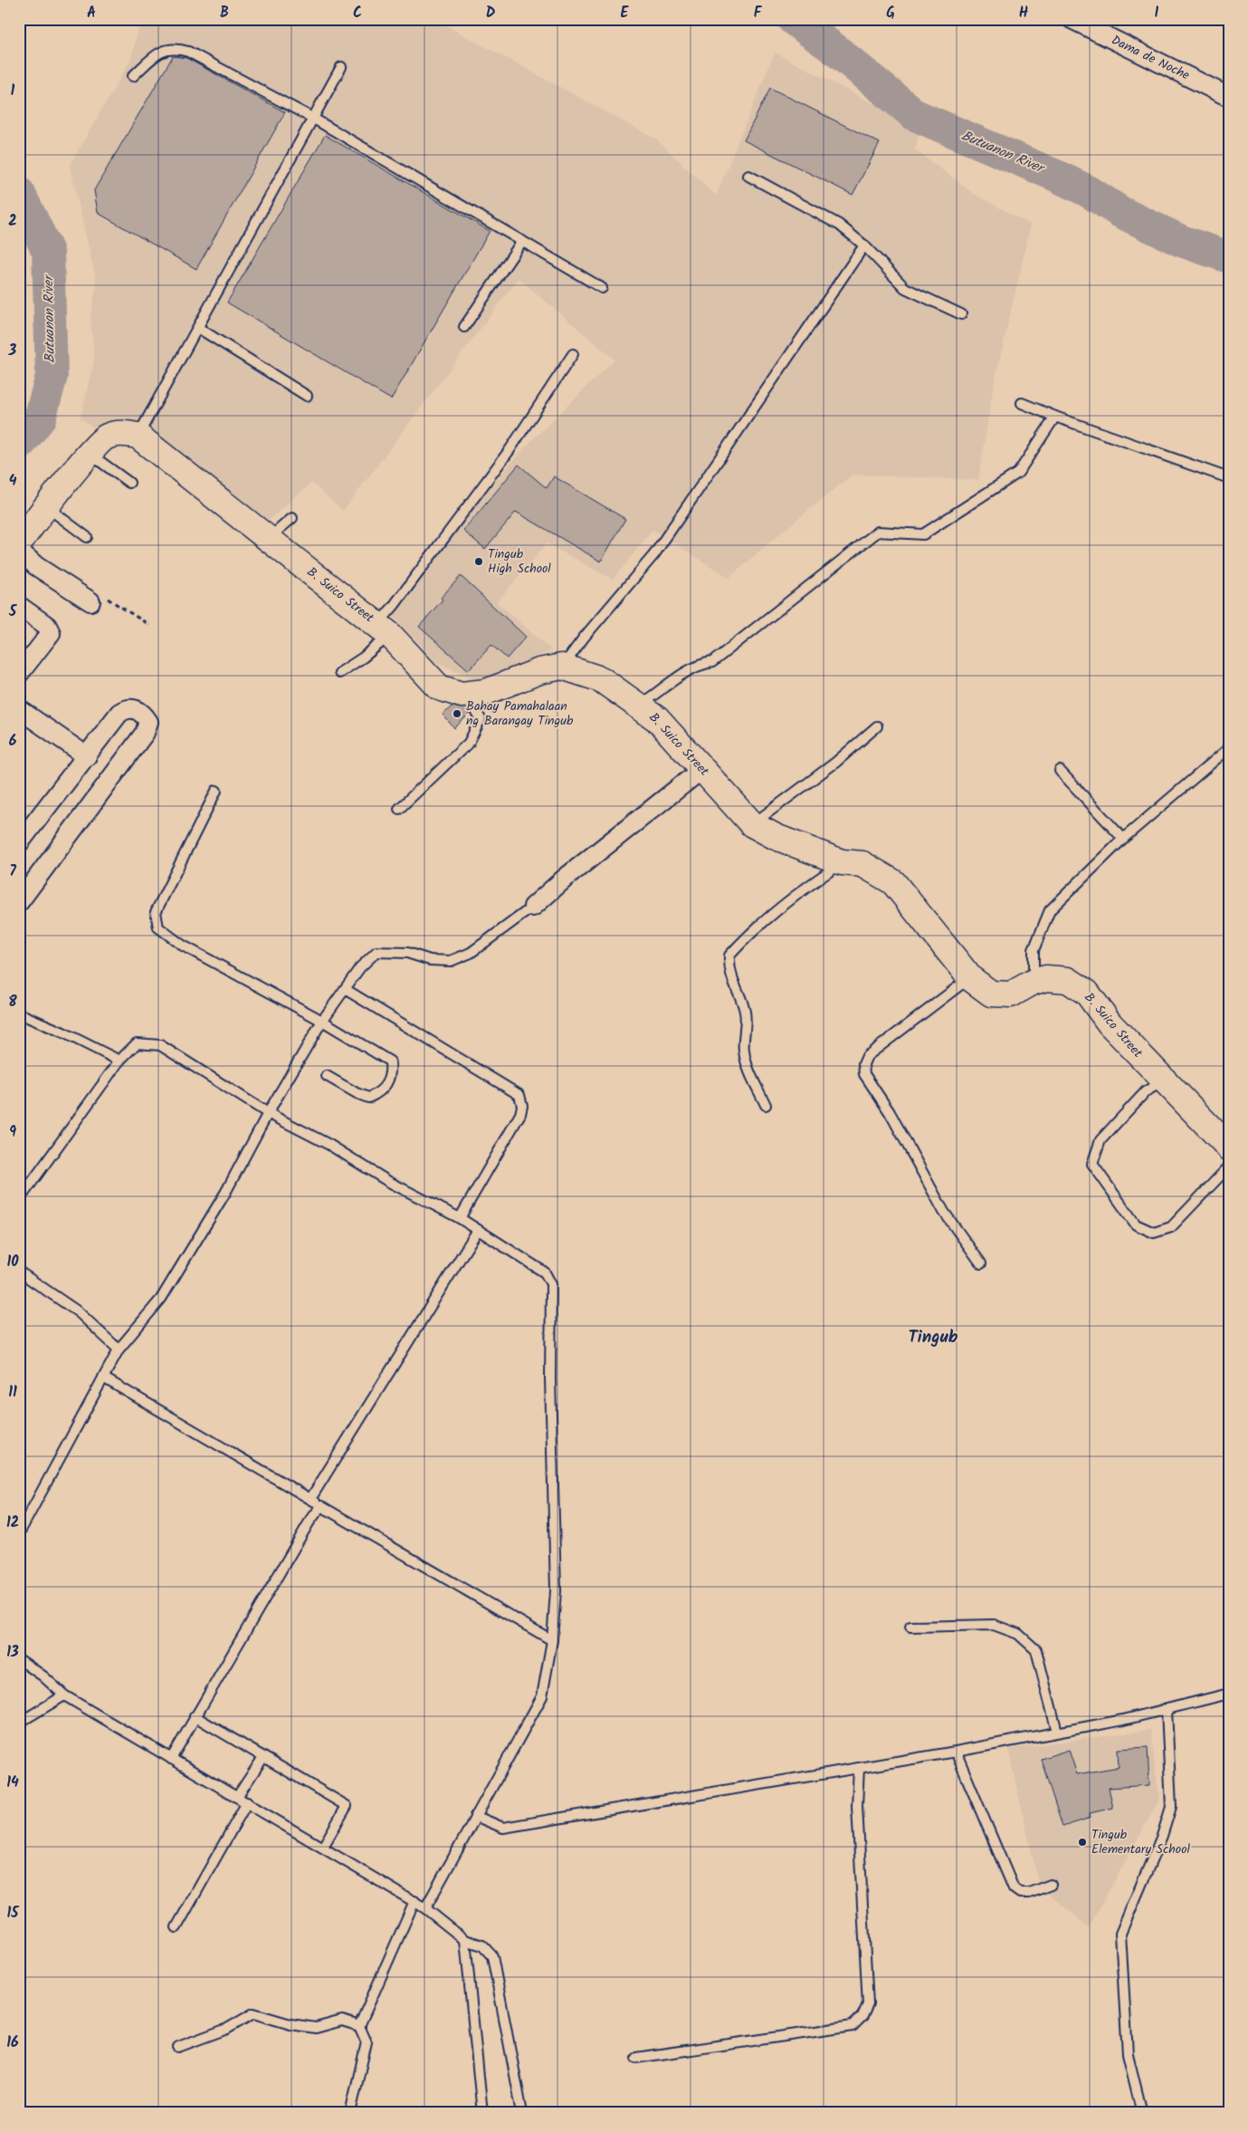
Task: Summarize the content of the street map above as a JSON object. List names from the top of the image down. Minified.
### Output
{"streets":{"street":["Dama de Noche","B. Suico Street"]},"districts":["Tingub"],"water":["Butuanon River"],"places":["Tingub High School","Bahay Pamahalaan ng Barangay Tingub","Tingub Elementary School"],"grid":{"columns":["A","B","C","D","E","F","G","H","I"],"rows":["1","2","3","4","5","6","7","8","9","10","11","12","13","14","15","16"]}}
